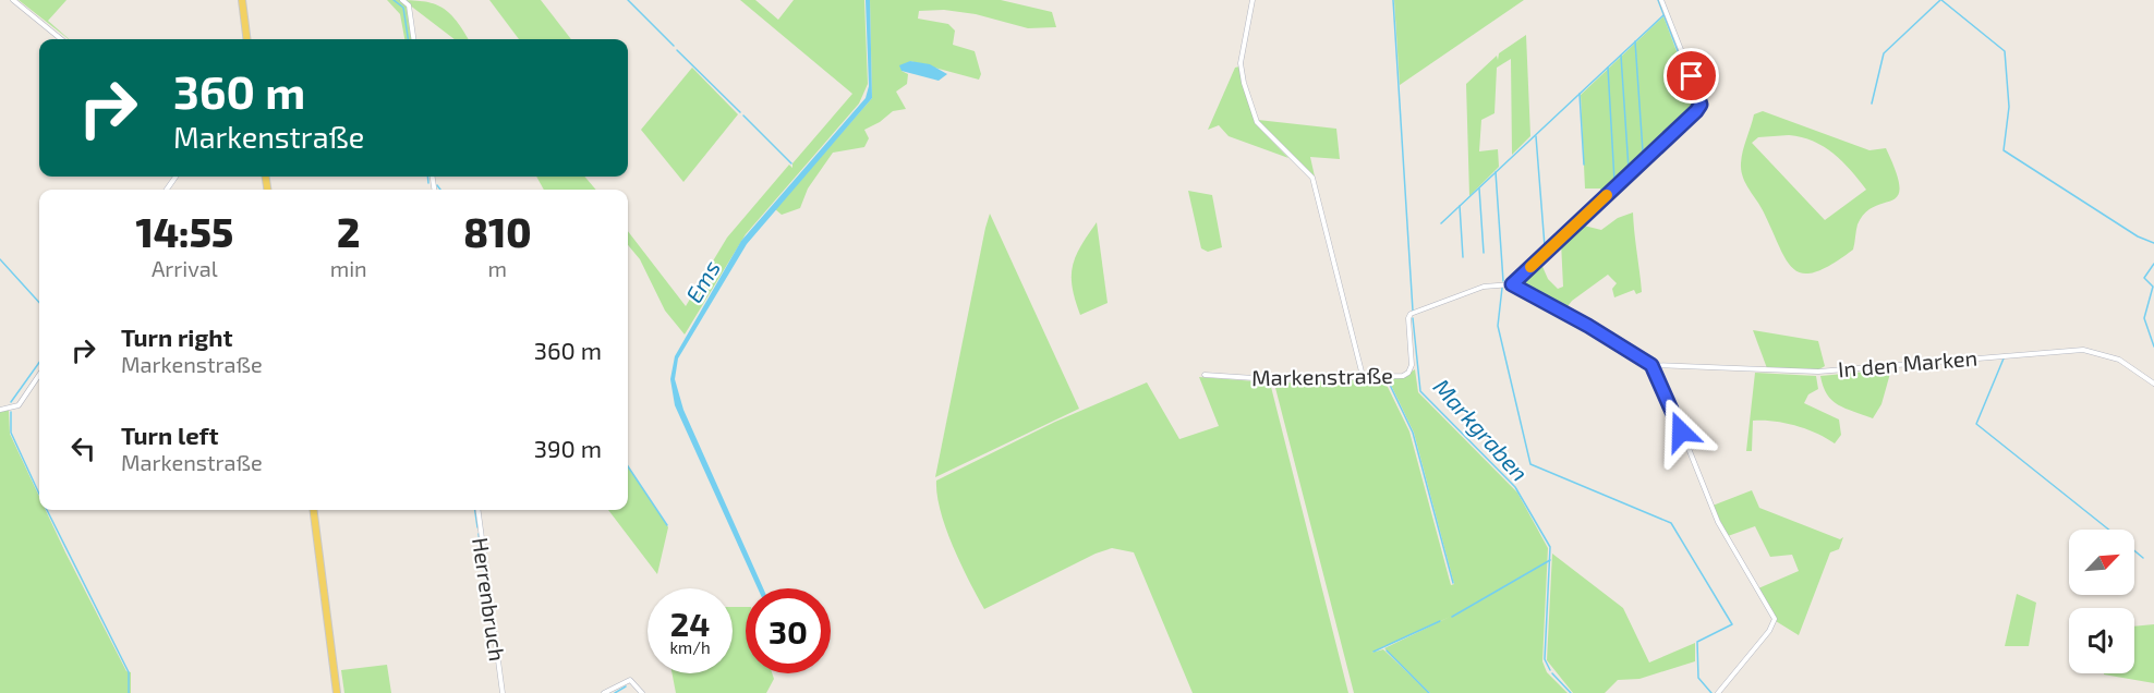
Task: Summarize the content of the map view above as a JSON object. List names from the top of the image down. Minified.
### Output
{"streets":{"street":["In den Marken","Markenstraße","Herrenbruch"]},"crossings":[["In den Marken","Markenstraße"]],"water":["Ems","Markgraben"],"north":"top right","page":{"turn":["360 m","Markenstraße"],"eta":["14:55","Arrival","2","min","810","m"],"list":[{"name":"Turn right","note":"Markenstraße","value":"360 m"},{"name":"Turn left","note":"Markenstraße","value":"390 m"}],"speed":"24 km/h","limit":"30"}}
